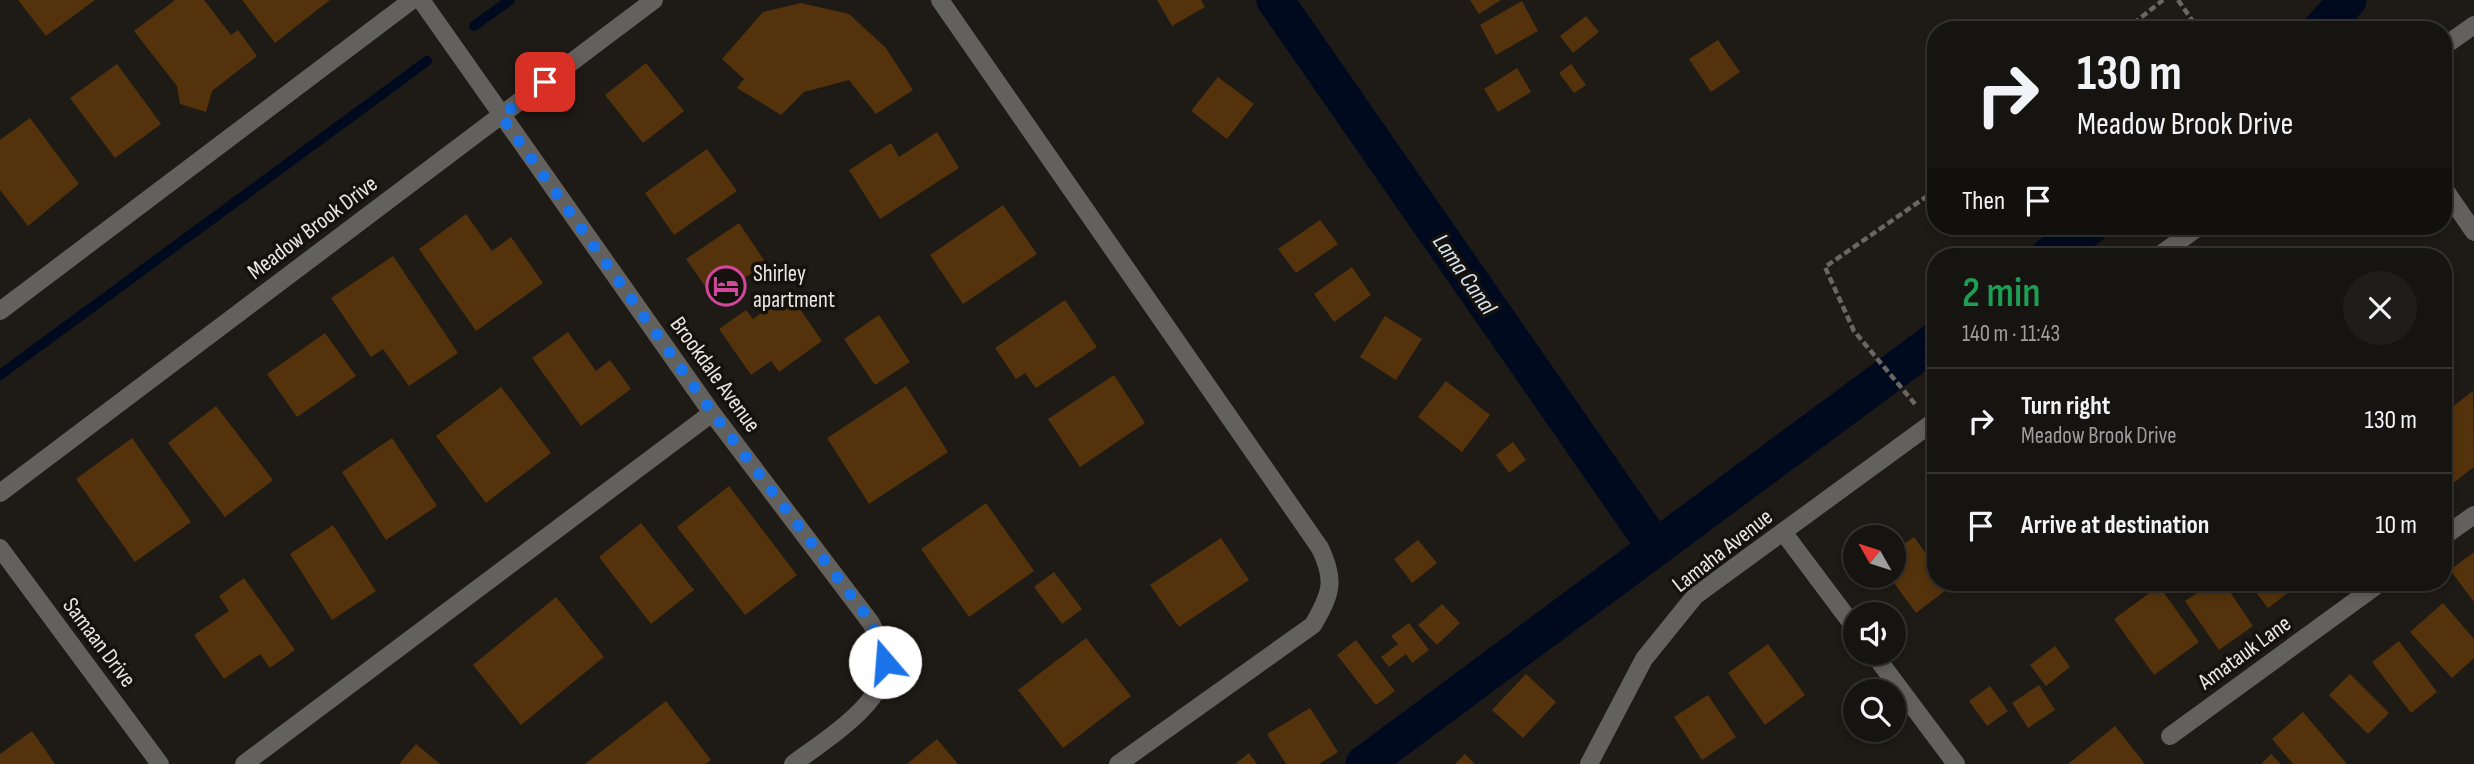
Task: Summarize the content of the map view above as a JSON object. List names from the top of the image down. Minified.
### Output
{"streets":{"street":["Meadow Brook Drive","Brookdale Avenue","Lamaha Avenue","Samaan Drive","Amatauk Lane"]},"crossings":[["Meadow Brook Drive","Brookdale Avenue"]],"water":["Lama Canal"],"places":{"hotel":["Shirley apartment"]},"north":"top left","page":{"turn":["130 m","Meadow Brook Drive"],"then":"Then","heading":["2 min","140 m · 11:43"],"list":[{"name":"Turn right","note":"Meadow Brook Drive","value":"130 m"},{"name":"Arrive at destination","value":"10 m"}]}}
